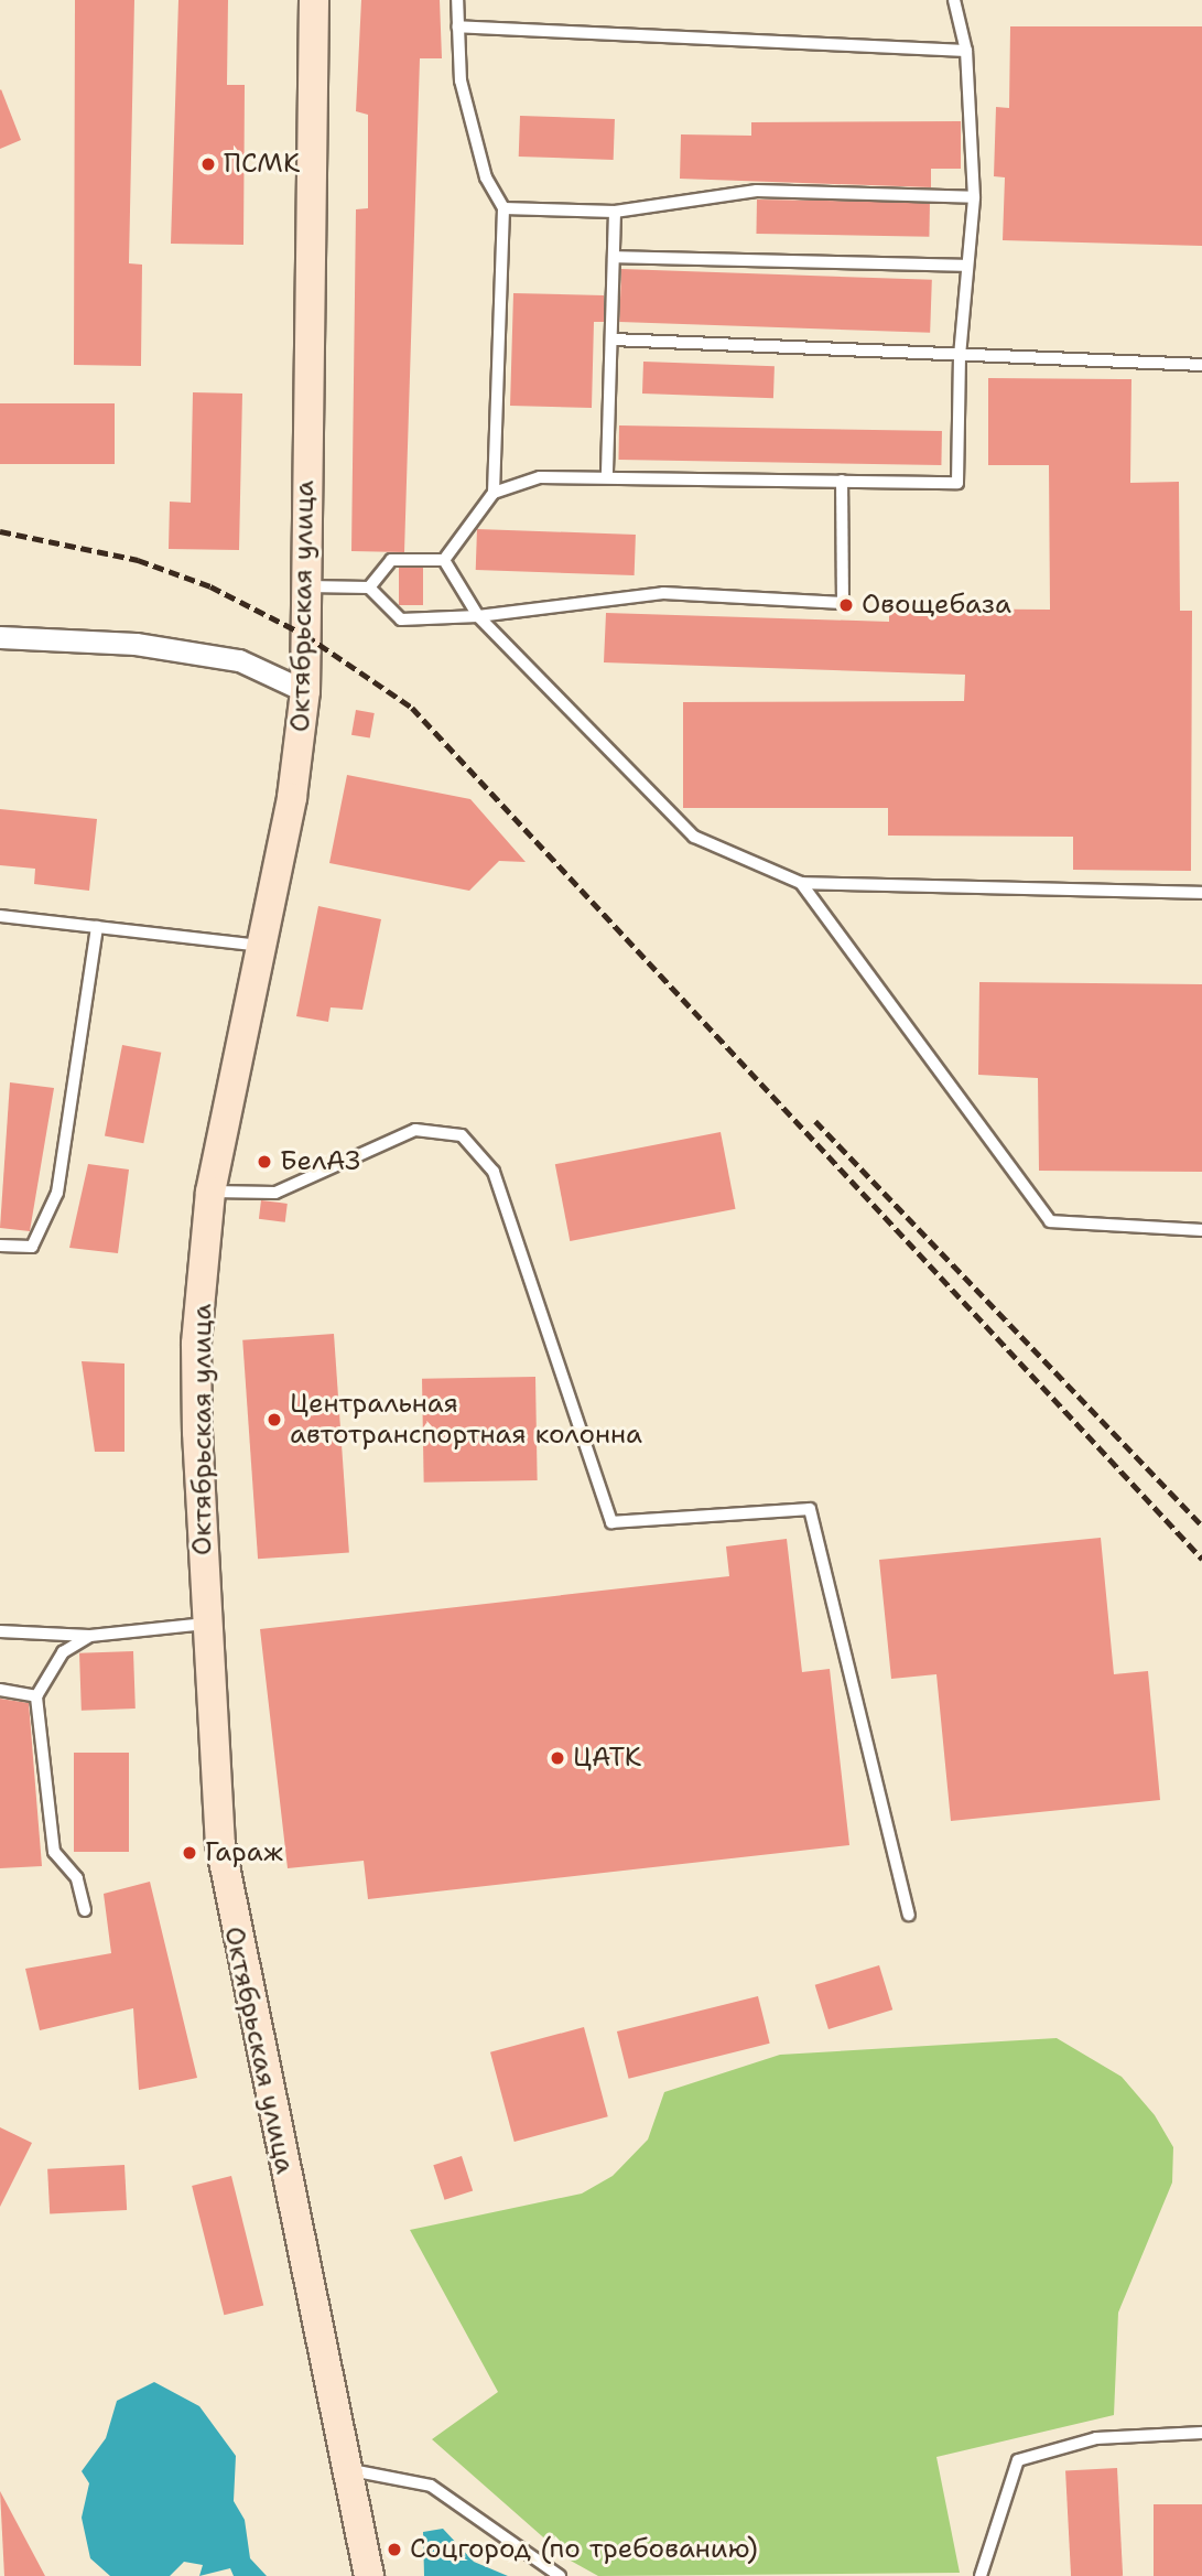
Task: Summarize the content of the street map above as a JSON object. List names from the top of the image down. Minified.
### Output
{"streets":{"street":["Октябрьская улица"]},"places":["ПСМК","Овощебаза","БелАЗ","Центральная автотранспортная колонна","ЦАТК","Гараж","Соцгород (по требованию)"]}
